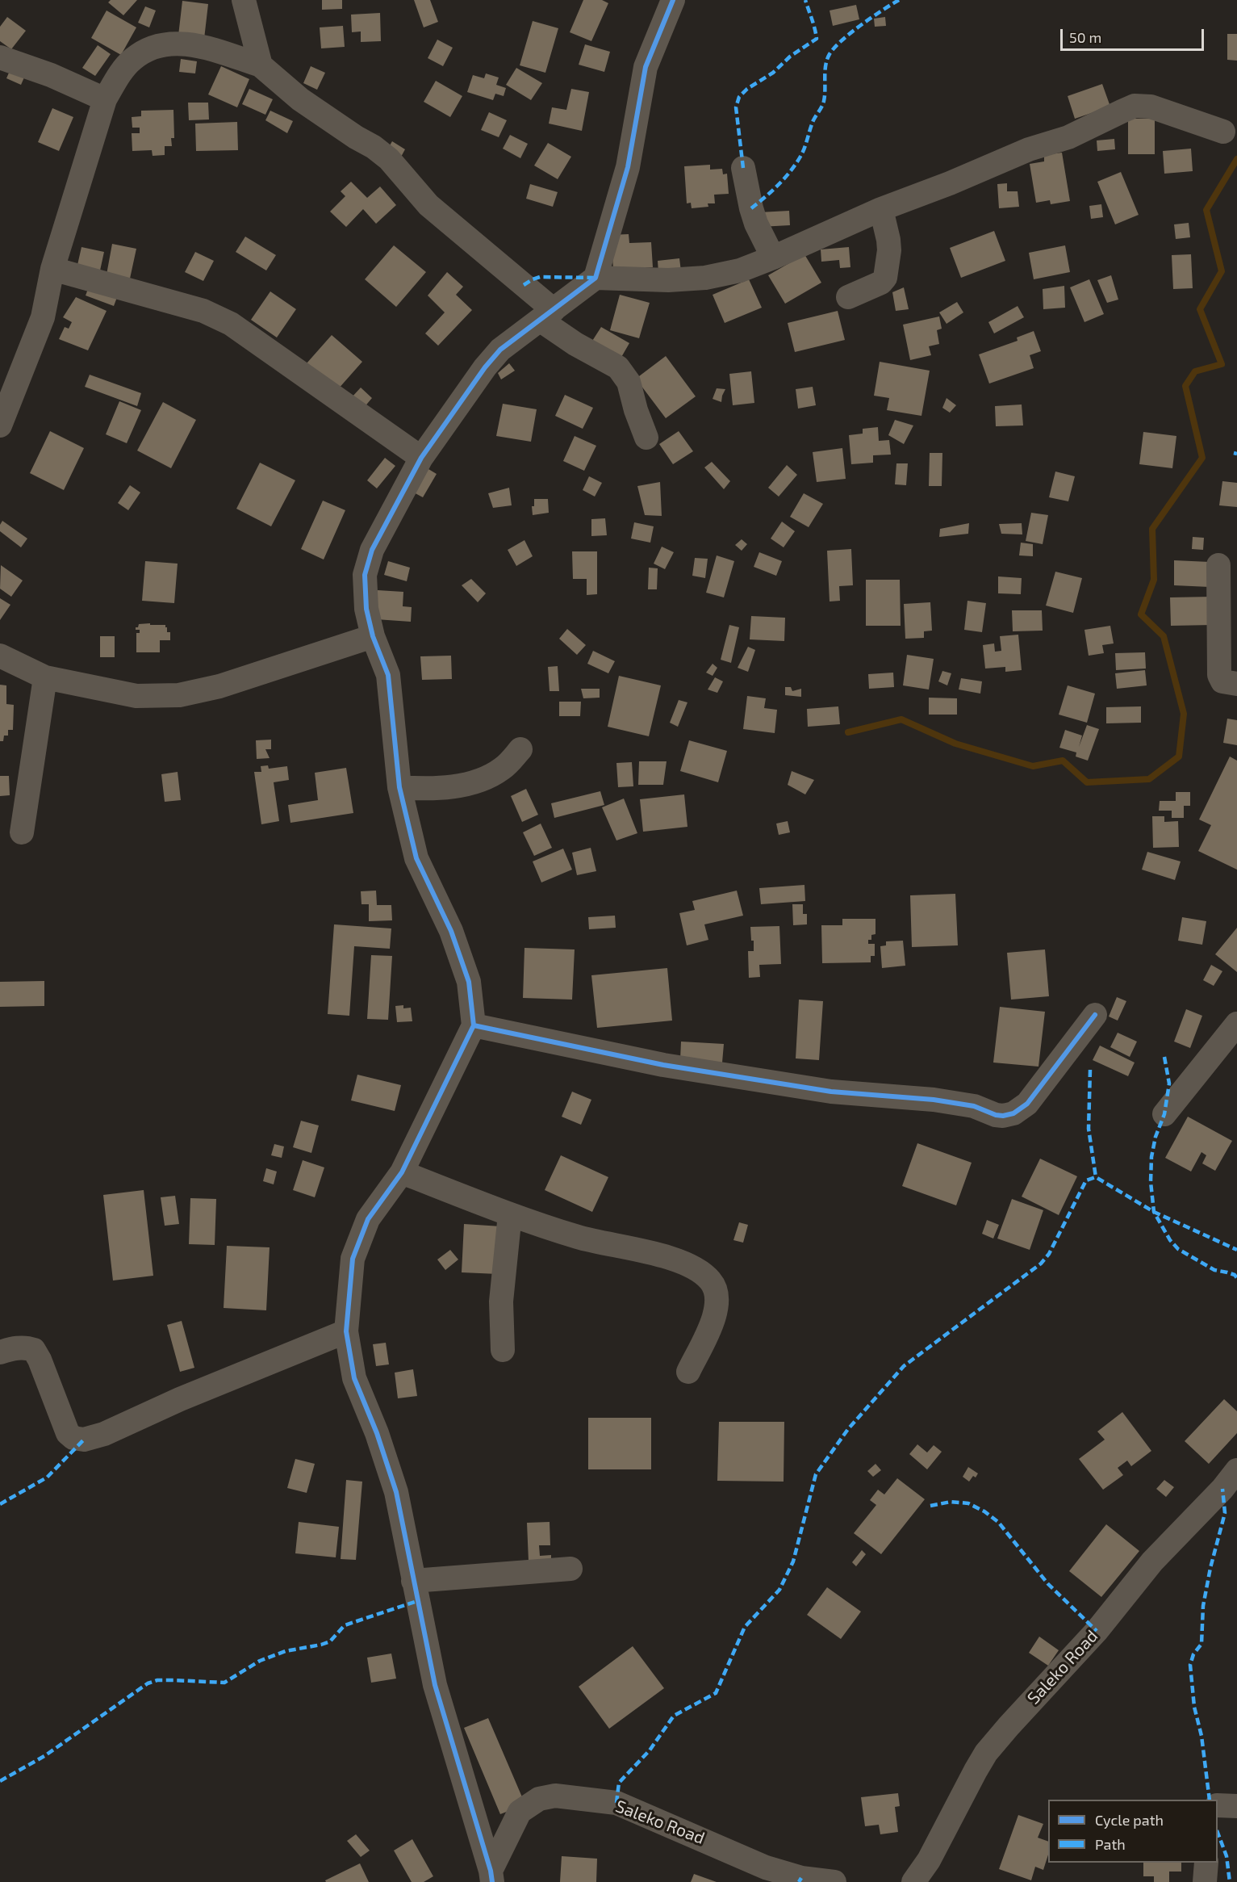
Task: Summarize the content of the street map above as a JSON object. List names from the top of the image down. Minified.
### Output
{"streets":{"street":["Saleko Road"]},"legend":["Cycle path","Path"],"scale_bar":"50 m"}
